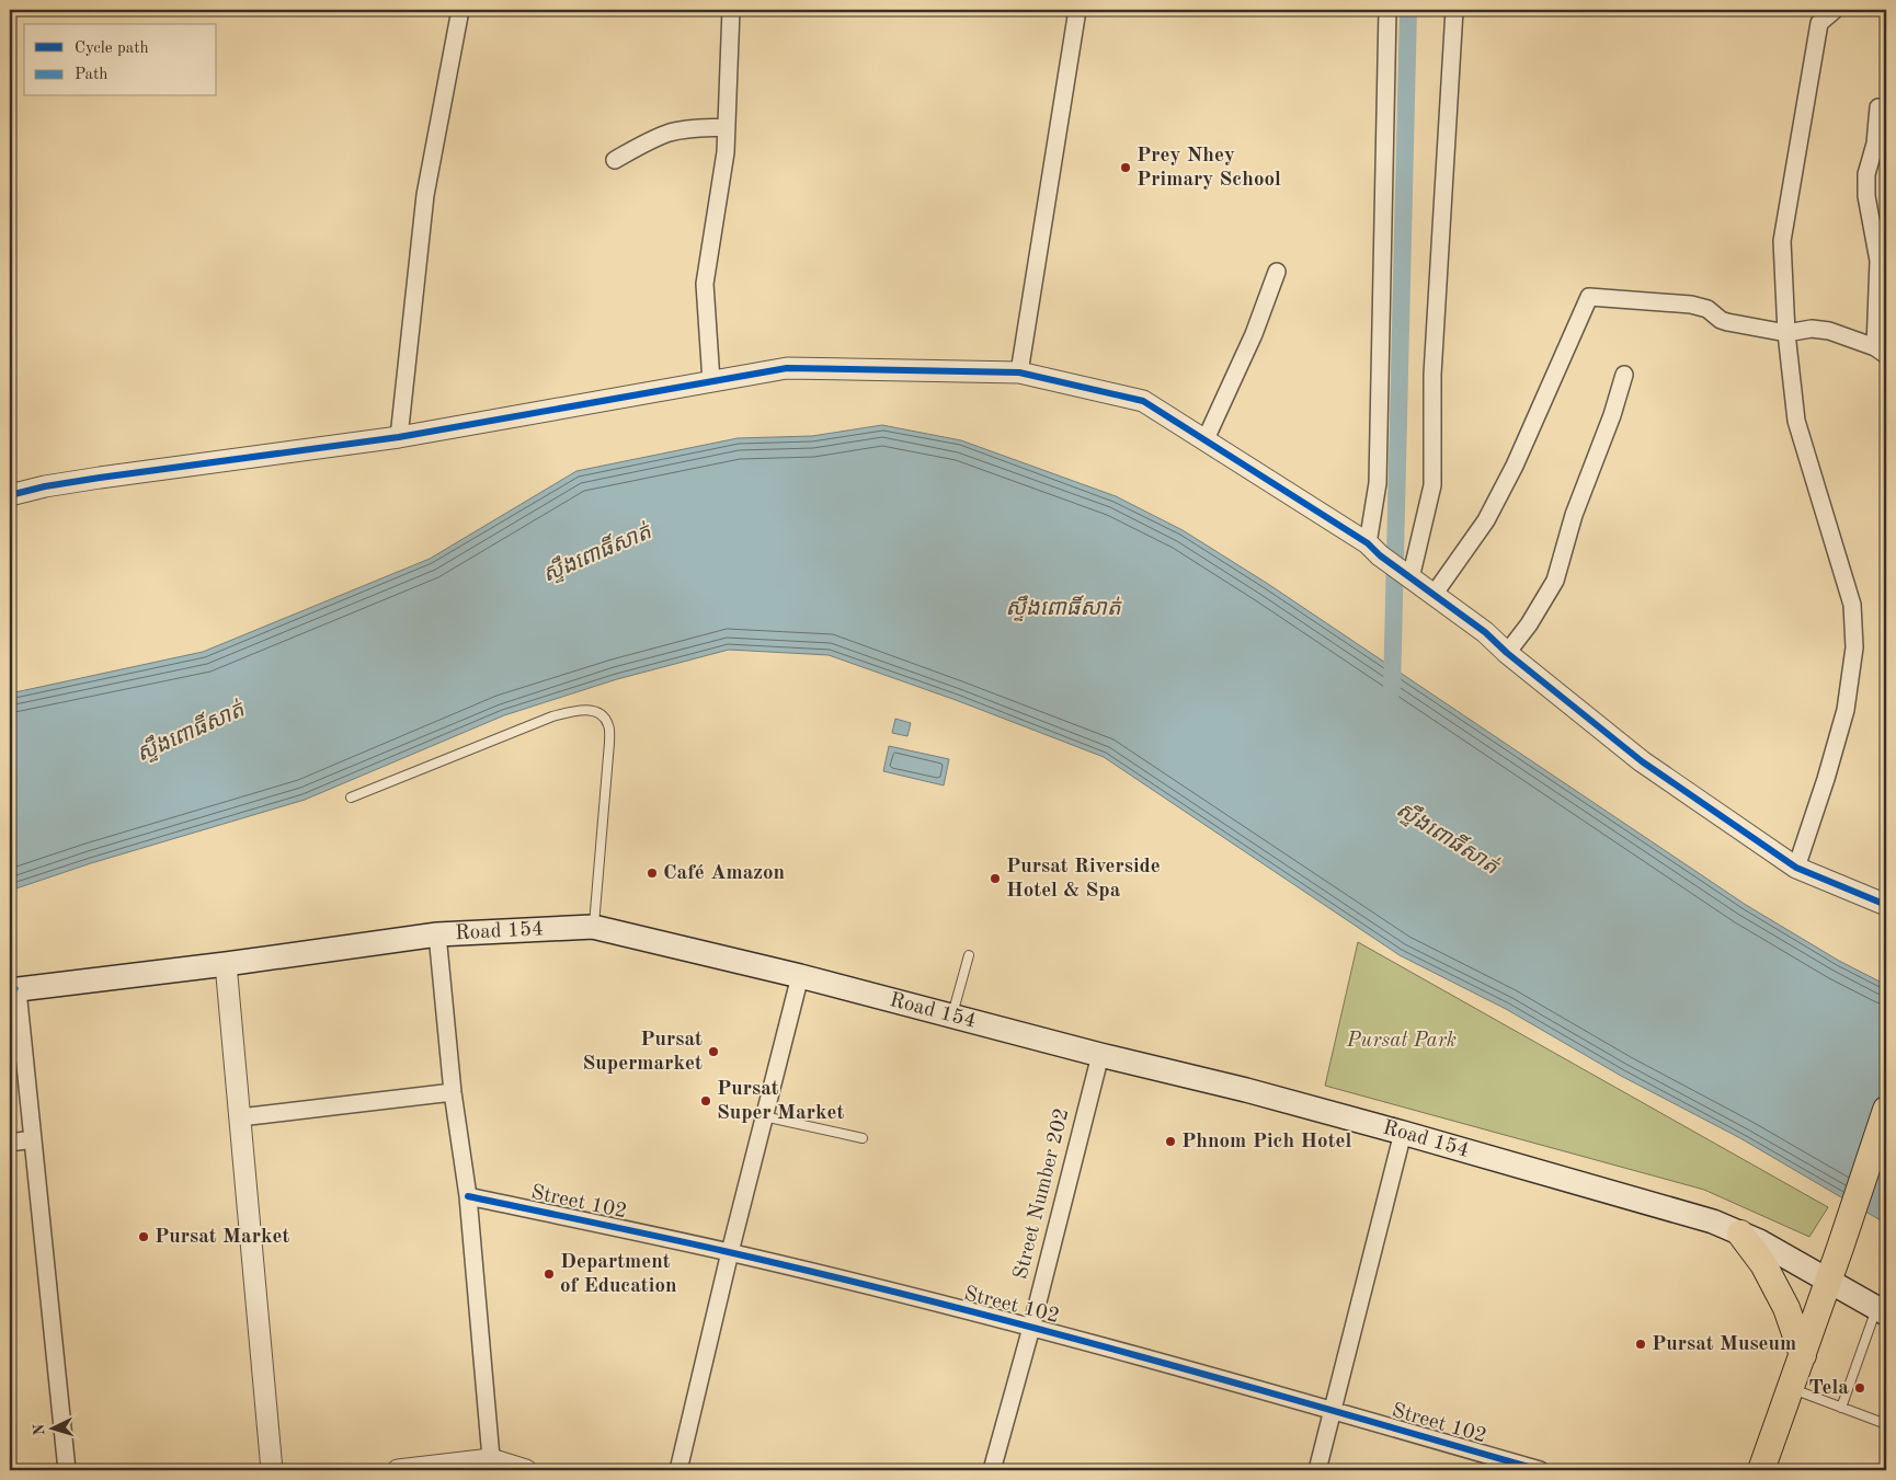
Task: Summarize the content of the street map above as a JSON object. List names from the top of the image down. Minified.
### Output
{"streets":{"main road":["Road 154"],"street":["Street Number 202","Street 102"]},"crossings":[["Road 154","Street Number 202"],["Street Number 202","Street 102"]],"water":["ស្ទឹងពោធិ៍សាត់"],"parks":["Pursat Park"],"places":["Prey Nhey Primary School","Café Amazon","Pursat Riverside Hotel & Spa","Pursat Supermarket","Pursat Super Market","Phnom Pich Hotel","Pursat Market","Department of Education","Pursat Museum","Tela"],"legend":["Cycle path","Path"],"north":"left"}
